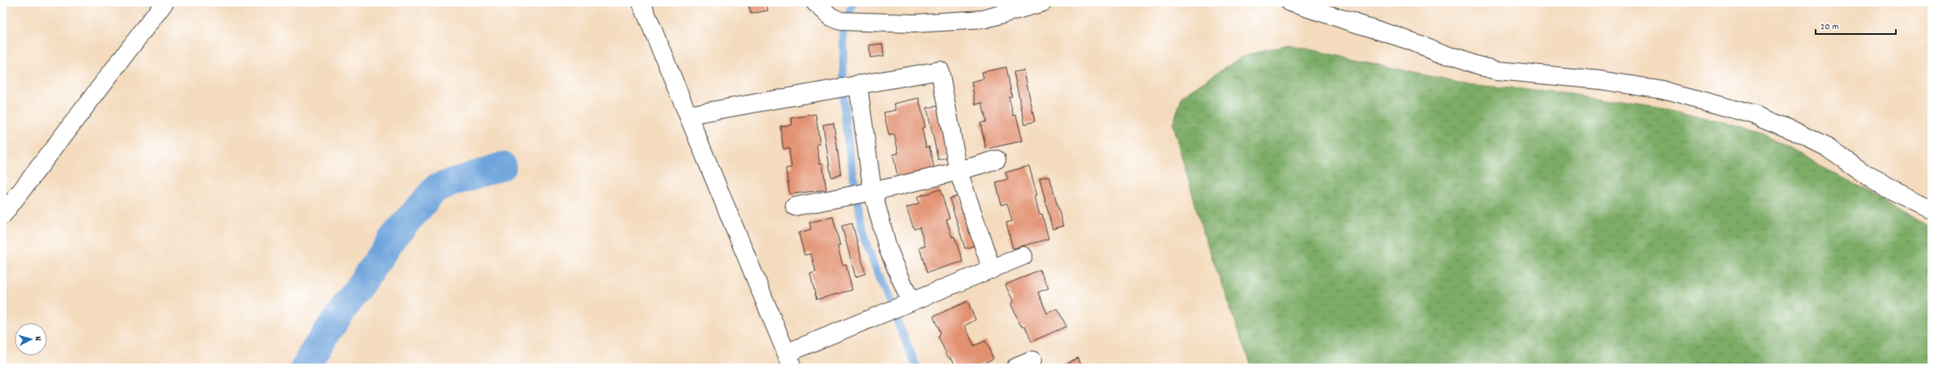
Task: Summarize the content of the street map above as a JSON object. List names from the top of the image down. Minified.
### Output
{"scale_bar":"20 m","north":"right"}
